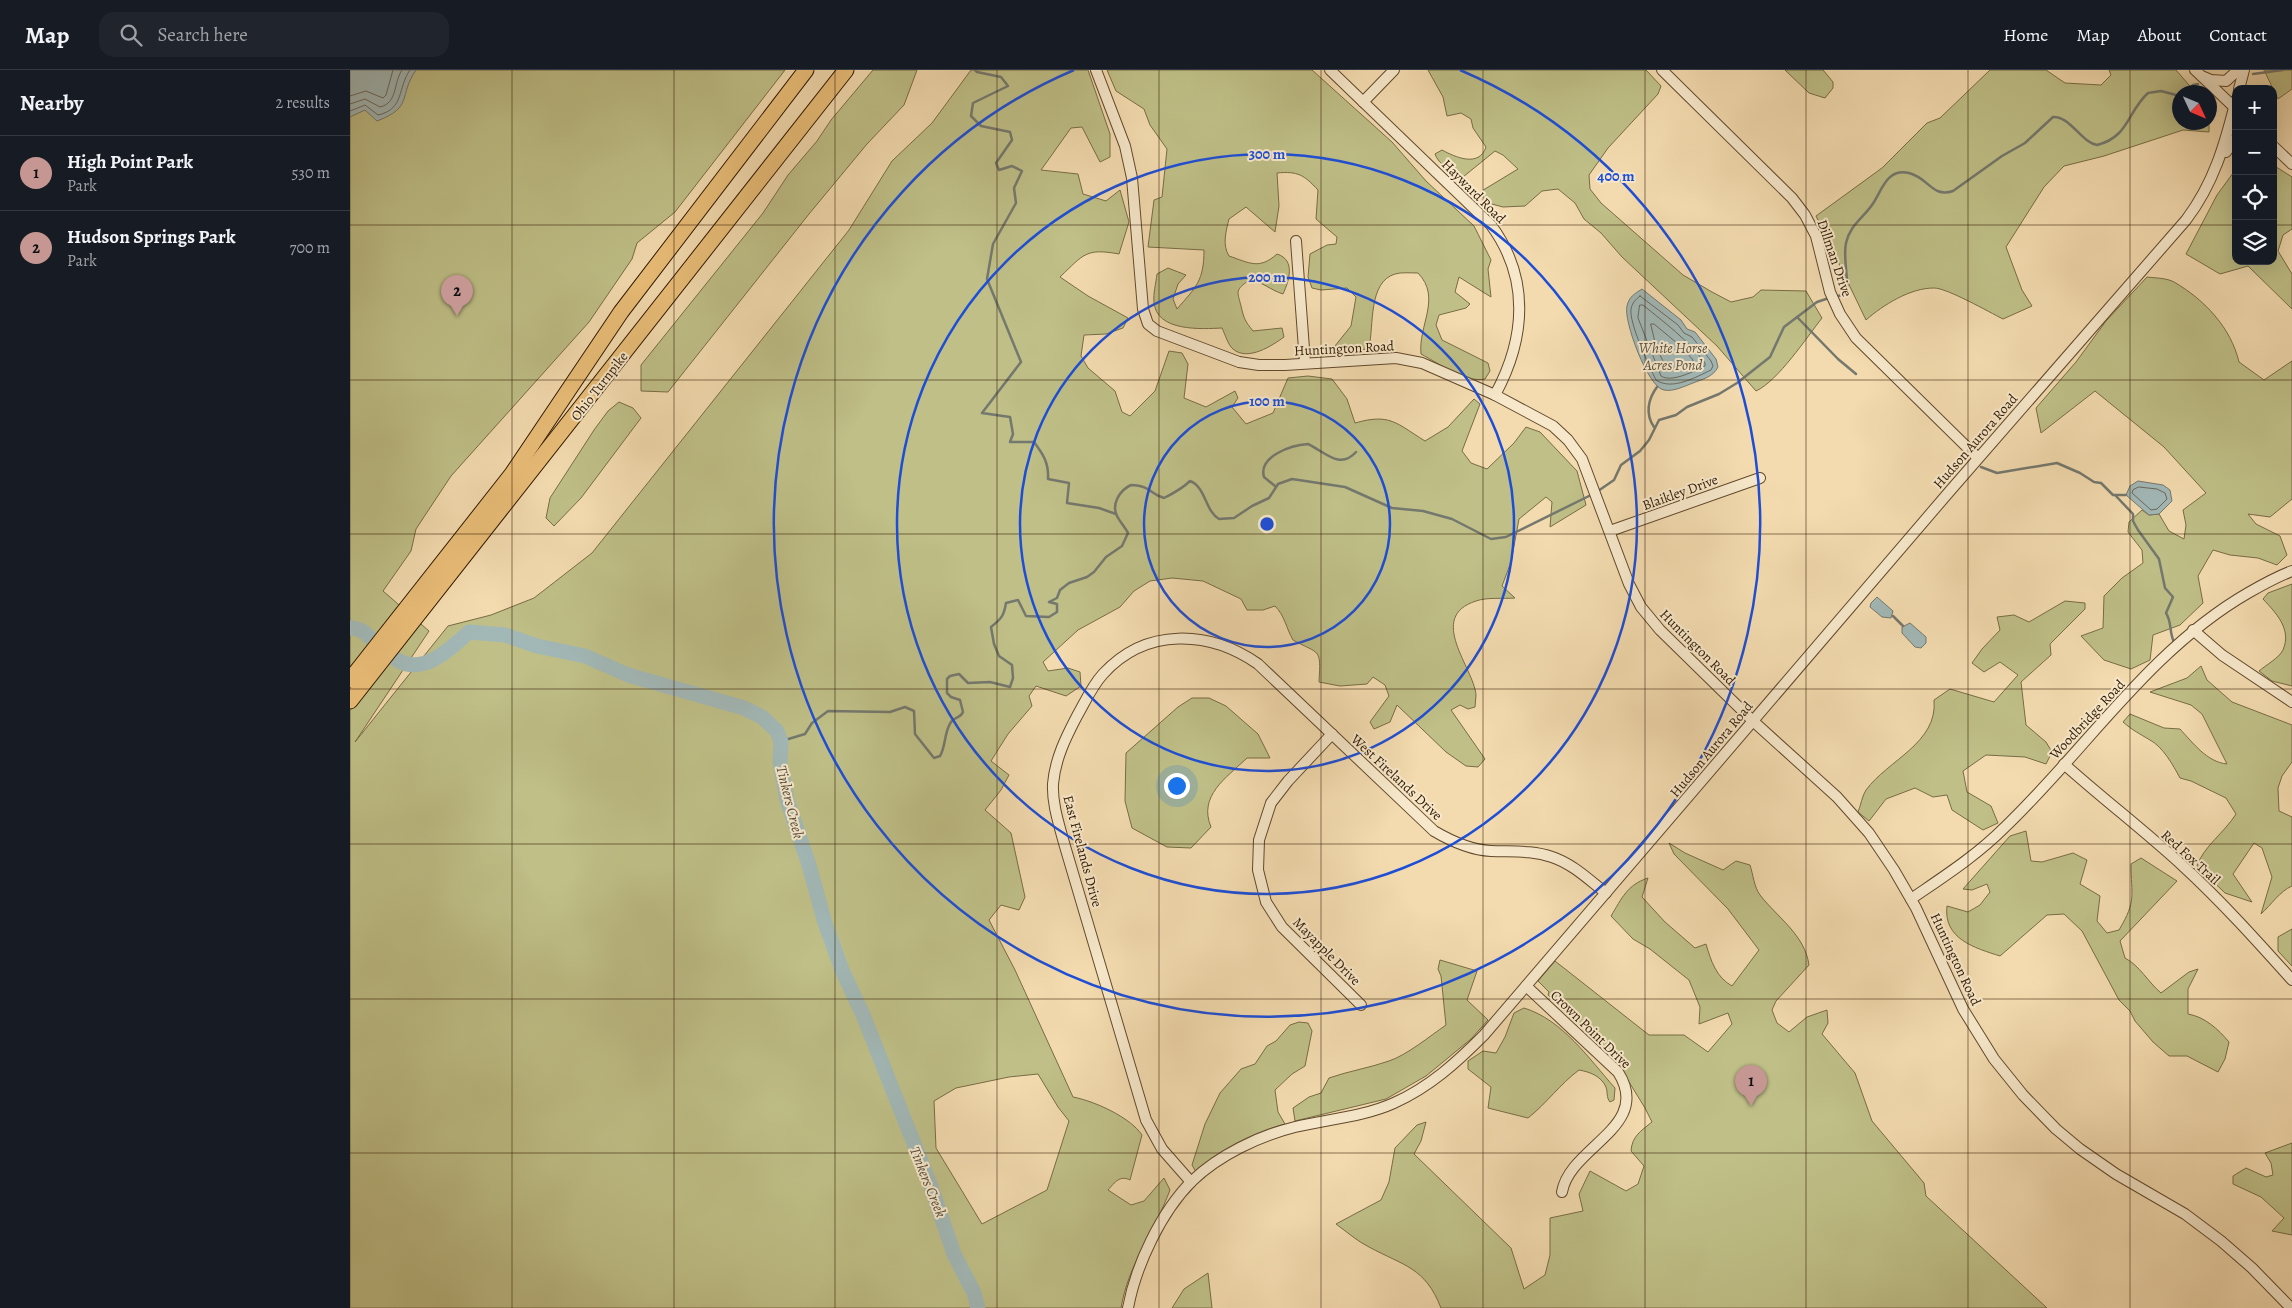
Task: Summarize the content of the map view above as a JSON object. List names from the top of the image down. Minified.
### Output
{"streets":{"highway":["Ohio Turnpike"],"street":["Hayward Road","Dillman Drive","Huntington Road","Hudson Aurora Road","Blaikley Drive","Woodbridge Road","West Firelands Drive","East Firelands Drive","Red Fox Trail","Mayapple Drive","Crown Point Drive"]},"crossings":[["Hayward Road","Huntington Road"],["Dillman Drive","Hudson Aurora Road"],["Huntington Road","Hudson Aurora Road"],["Huntington Road","Blaikley Drive"],["Huntington Road","Woodbridge Road"],["Hudson Aurora Road","West Firelands Drive"],["Hudson Aurora Road","East Firelands Drive"],["Hudson Aurora Road","Crown Point Drive"],["Woodbridge Road","Red Fox Trail"],["West Firelands Drive","East Firelands Drive"],["West Firelands Drive","Mayapple Drive"]],"water":["White Horse Acres Pond","Tinkers Creek"],"north":"bottom right","page":{"header":"Map","search":"Search here","nav":["Home","Map","About","Contact"],"heading":["Nearby","2 results"],"map_buttons":["+","−"],"list":[{"mark":"1","name":"High Point Park","note":"Park","value":"530 m"},{"mark":"2","name":"Hudson Springs Park","note":"Park","value":"700 m"}],"pins":["2","1"]},"rings":["300 m","400 m","200 m","100 m"]}
